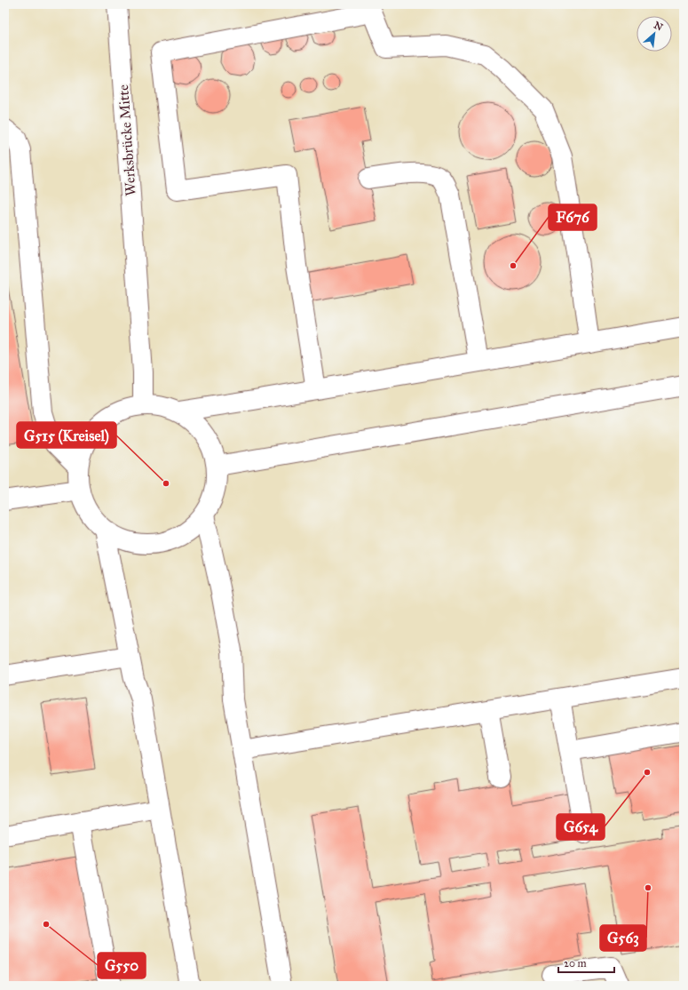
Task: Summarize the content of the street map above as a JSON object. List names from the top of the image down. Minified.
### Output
{"streets":{"street":["Werksbrücke Mitte"]},"places":["F676","G515 (Kreisel)","G654","G563","G550"],"scale_bar":"20 m","north":"top right"}
